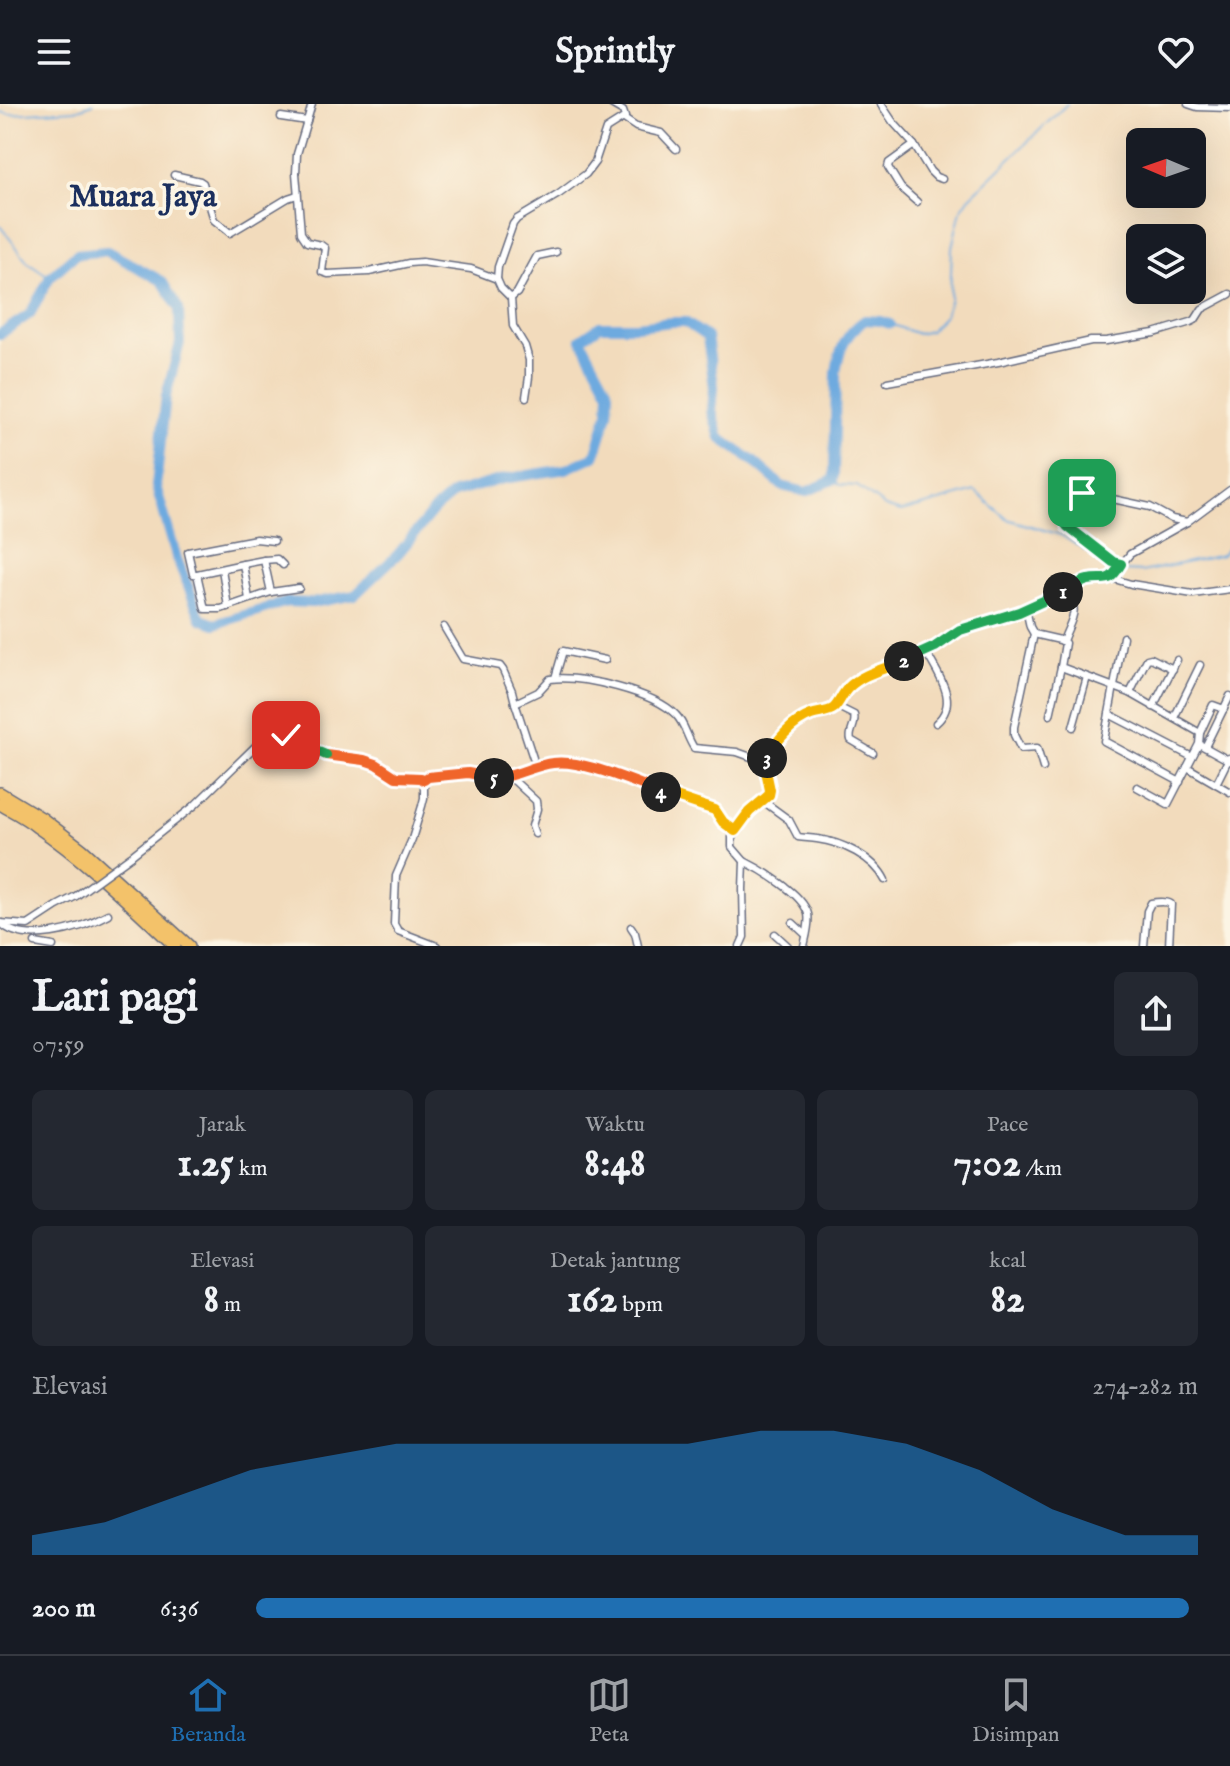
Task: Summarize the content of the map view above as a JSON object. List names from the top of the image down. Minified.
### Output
{"districts":["Muara Jaya"],"north":"left","page":{"header":"Sprintly","pins":["1","2","3","5","4"],"heading":["Lari pagi","07:59"],"stats":[["Jarak","1.25 km"],["Waktu","8:48"],["Pace","7:02 /km"],["Elevasi","8 m"],["Detak jantung","162 bpm"],["kcal","82"]],"chart":["Elevasi","274–282 m"],"list":[{"name":"200 m","note":"6:36"}],"tabs":["Beranda","Peta","Disimpan"]}}
